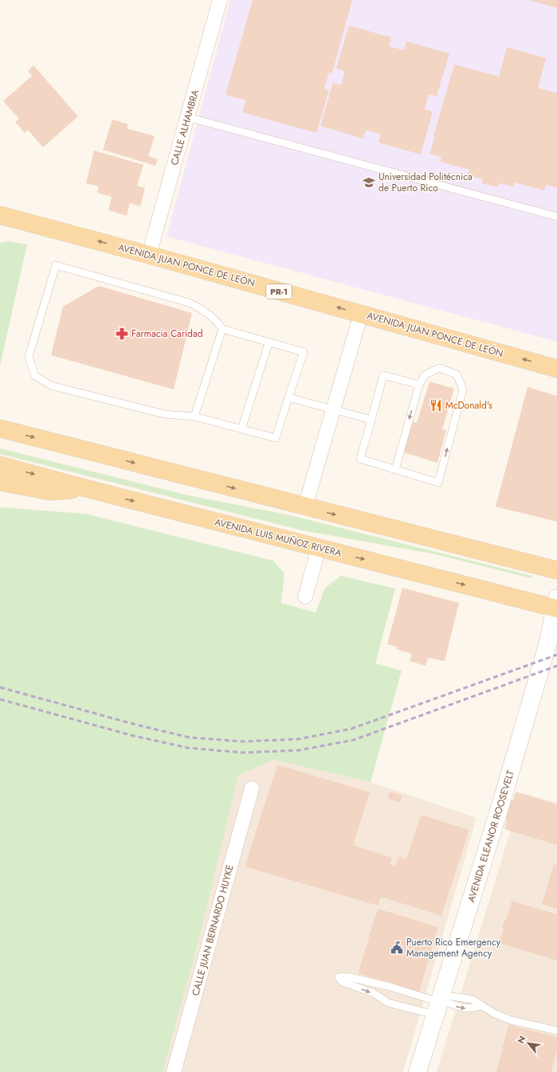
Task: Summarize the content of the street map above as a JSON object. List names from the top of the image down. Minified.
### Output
{"streets":{"main road":["AVENIDA JUAN PONCE DE LEÓN","PR-1","AVENIDA LUIS MUÑOZ RIVERA"],"street":["CALLE ALHAMBRA","AVENIDA ELEANOR ROOSEVELT","CALLE JUAN BERNARDO HUYKE"]},"crossings":[["CALLE ALHAMBRA","AVENIDA JUAN PONCE DE LEÓN"],["AVENIDA LUIS MUÑOZ RIVERA","AVENIDA ELEANOR ROOSEVELT"]],"one_way":["AVENIDA JUAN PONCE DE LEÓN"],"places":{"school or university":["Universidad Politécnica de Puerto Rico"],"pharmacy":["Farmacia Caridad"],"restaurant":["McDonald's"],"public building":["Puerto Rico Emergency Management Agency"]},"north":"top left"}
